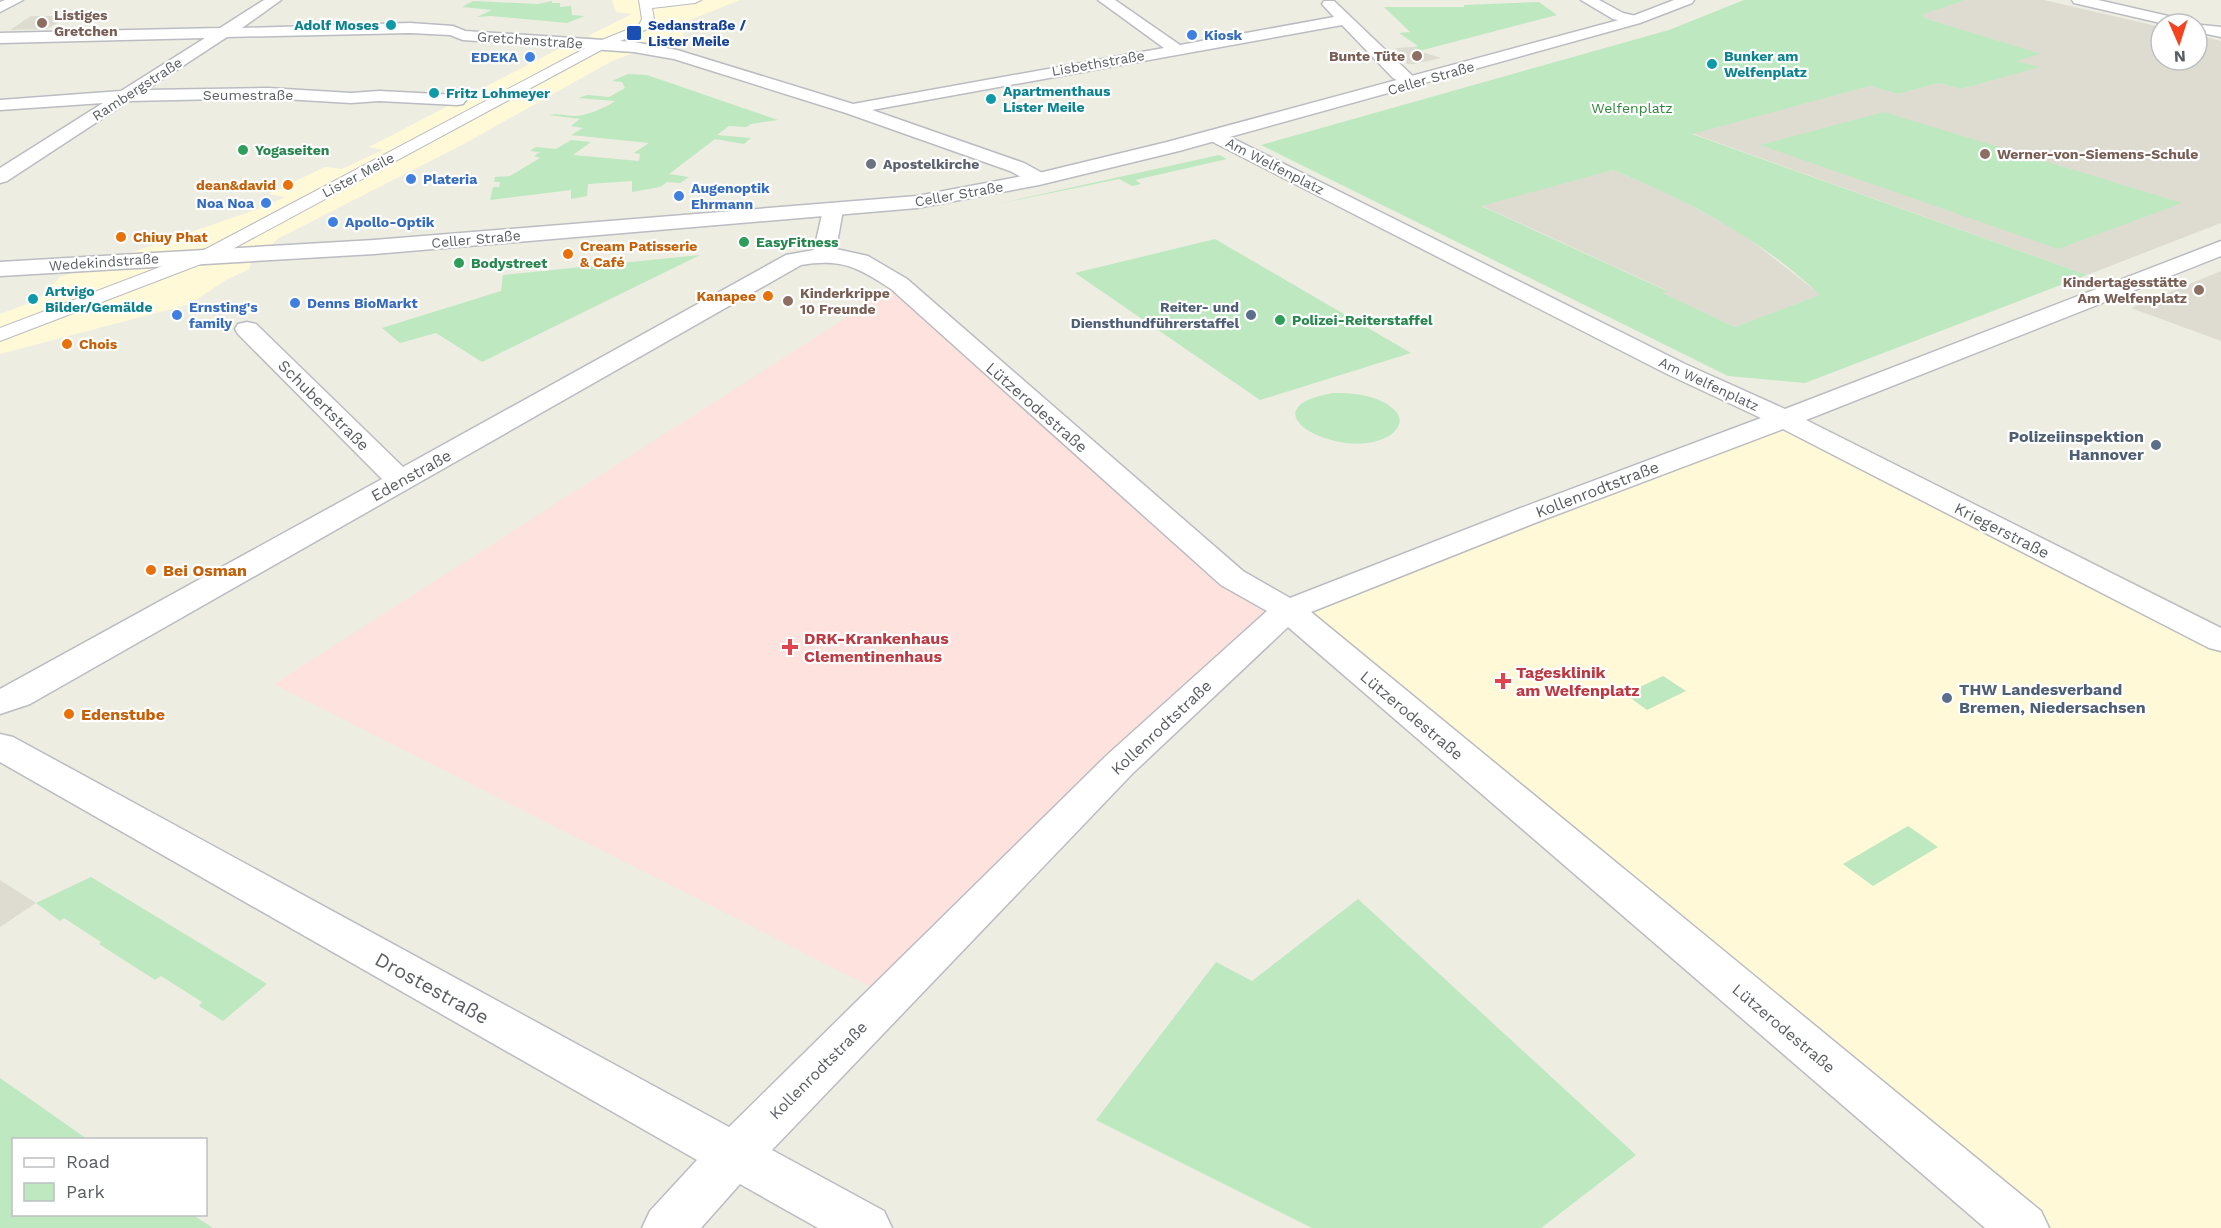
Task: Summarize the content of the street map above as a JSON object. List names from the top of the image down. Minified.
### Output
{"streets":{"street":["Gretchenstraße","Lisbethstraße","Celler Straße","Rambergstraße","Seumestraße","Am Welfenplatz","Lister Meile","Wedekindstraße","Schubertstraße","Lützerodestraße","Edenstraße","Kollenrodtstraße","Kriegerstraße","Drostestraße"]},"crossings":[["Gretchenstraße","Lisbethstraße"],["Gretchenstraße","Celler Straße"],["Gretchenstraße","Rambergstraße"],["Gretchenstraße","Lister Meile"],["Celler Straße","Am Welfenplatz"],["Celler Straße","Lister Meile"],["Celler Straße","Wedekindstraße"],["Rambergstraße","Seumestraße"],["Seumestraße","Lister Meile"],["Am Welfenplatz","Kollenrodtstraße"],["Am Welfenplatz","Kriegerstraße"],["Lister Meile","Wedekindstraße"],["Schubertstraße","Edenstraße"],["Lützerodestraße","Edenstraße"],["Lützerodestraße","Kollenrodtstraße"],["Kollenrodtstraße","Kriegerstraße"],["Kollenrodtstraße","Drostestraße"]],"parks":["Welfenplatz"],"places":{"other":["Listiges Gretchen","Adolf Moses","Kiosk","Bunte Tüte","EDEKA","Bunker am Welfenplatz","Fritz Lohmeyer","Apartmenthaus Lister Meile","Yogaseiten","Werner-von-Siemens-Schule","Apostelkirche","Plateria","dean&david","Augenoptik Ehrmann","Noa Noa","Apollo-Optik","Chiuy Phat","EasyFitness","Cream Patisserie & Café","Bodystreet","Kindertagesstätte Am Welfenplatz","Kanapee","Artvigo Bilder/Gemälde","Kinderkrippe 10 Freunde","Denns BioMarkt","Ernsting's family","Reiter- und Diensthundführerstaffel","Polizei-Reiterstaffel","Chois","Polizeiinspektion Hannover","Bei Osman","THW Landesverband Bremen, Niedersachsen","Edenstube"],"transit":["Sedanstraße / Lister Meile"],"health":["DRK-Krankenhaus Clementinenhaus","Tagesklinik am Welfenplatz"]},"legend":["Road","Park"],"north":"bottom"}
